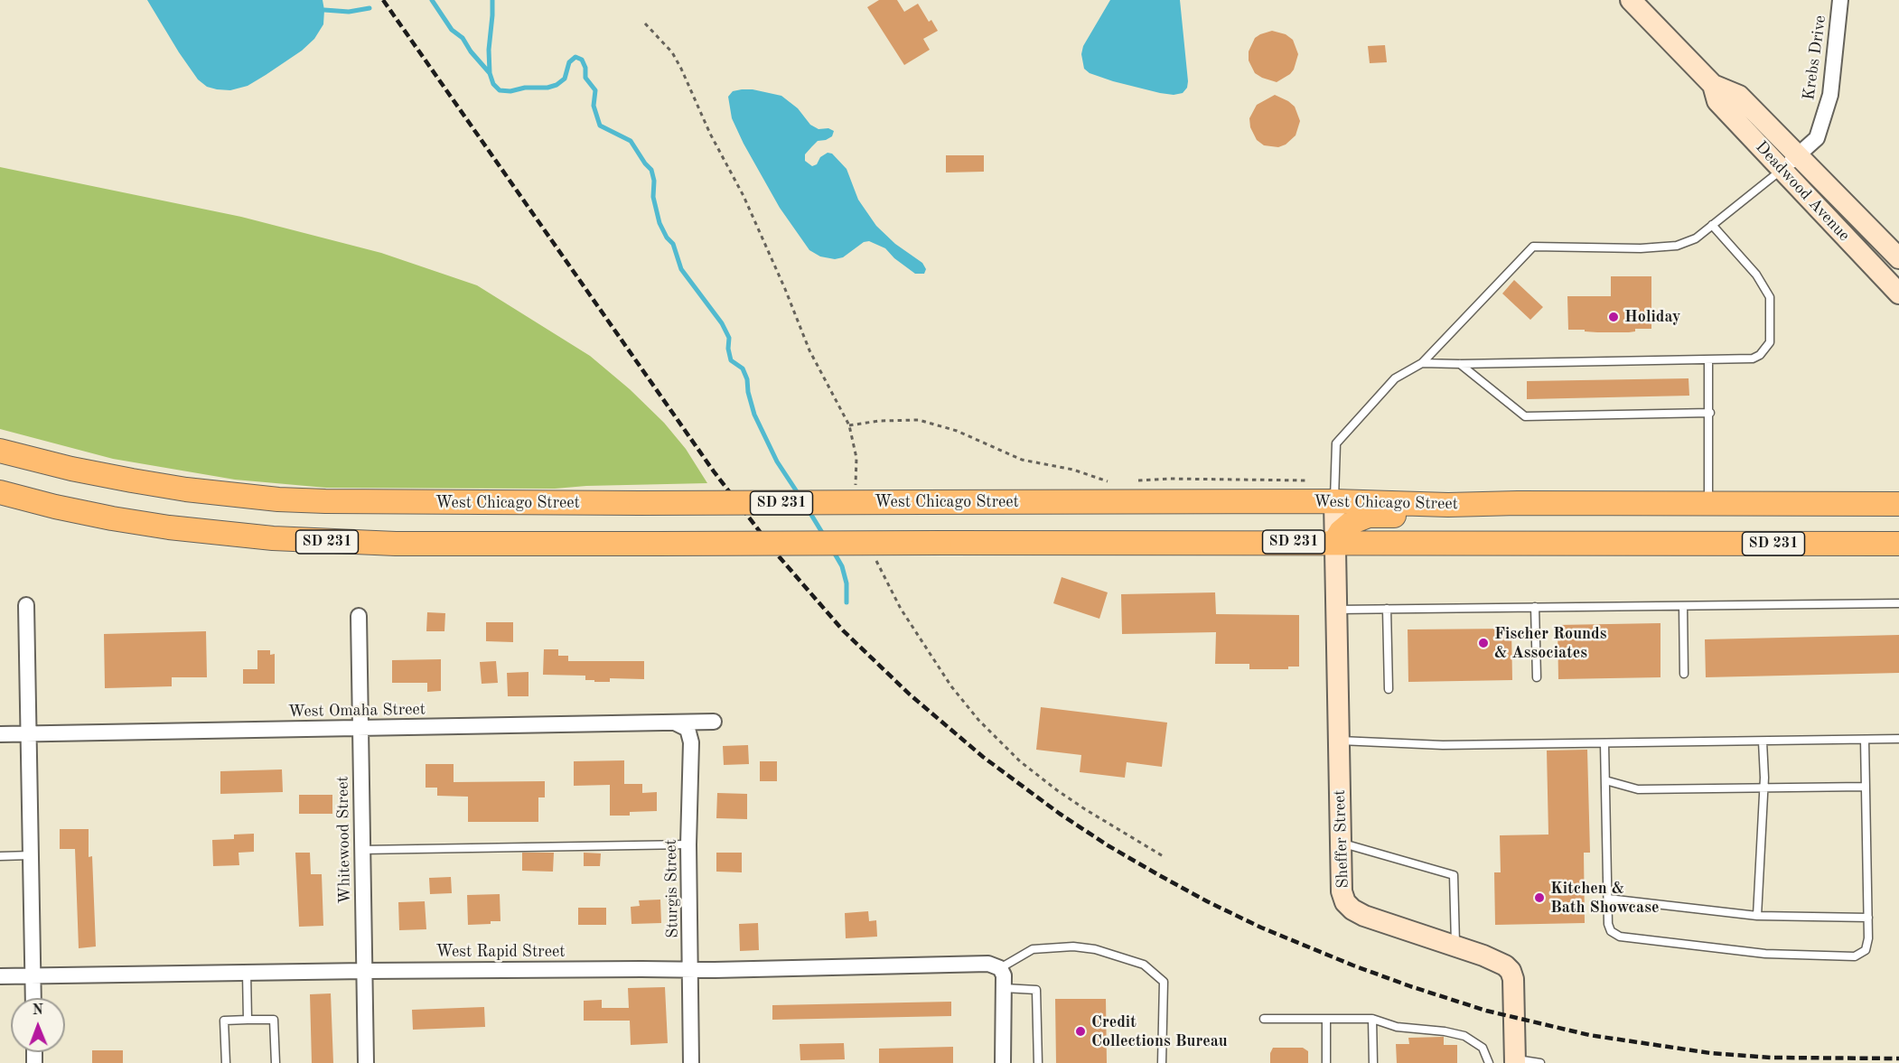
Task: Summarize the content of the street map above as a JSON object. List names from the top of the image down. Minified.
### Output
{"streets":{"main road":["West Chicago Street","SD 231"],"street":["Krebs Drive","Deadwood Avenue","West Omaha Street","Sheffer Street","Whitewood Street","Sturgis Street","West Rapid Street"]},"crossings":[["Krebs Drive","Deadwood Avenue"],["West Chicago Street","Sheffer Street"],["SD 231","Sheffer Street"],["West Omaha Street","Whitewood Street"],["West Omaha Street","Sturgis Street"],["Whitewood Street","West Rapid Street"],["Sturgis Street","West Rapid Street"]],"places":["Holiday","Fischer Rounds & Associates","Kitchen & Bath Showcase","Credit Collections Bureau"],"north":"top"}
